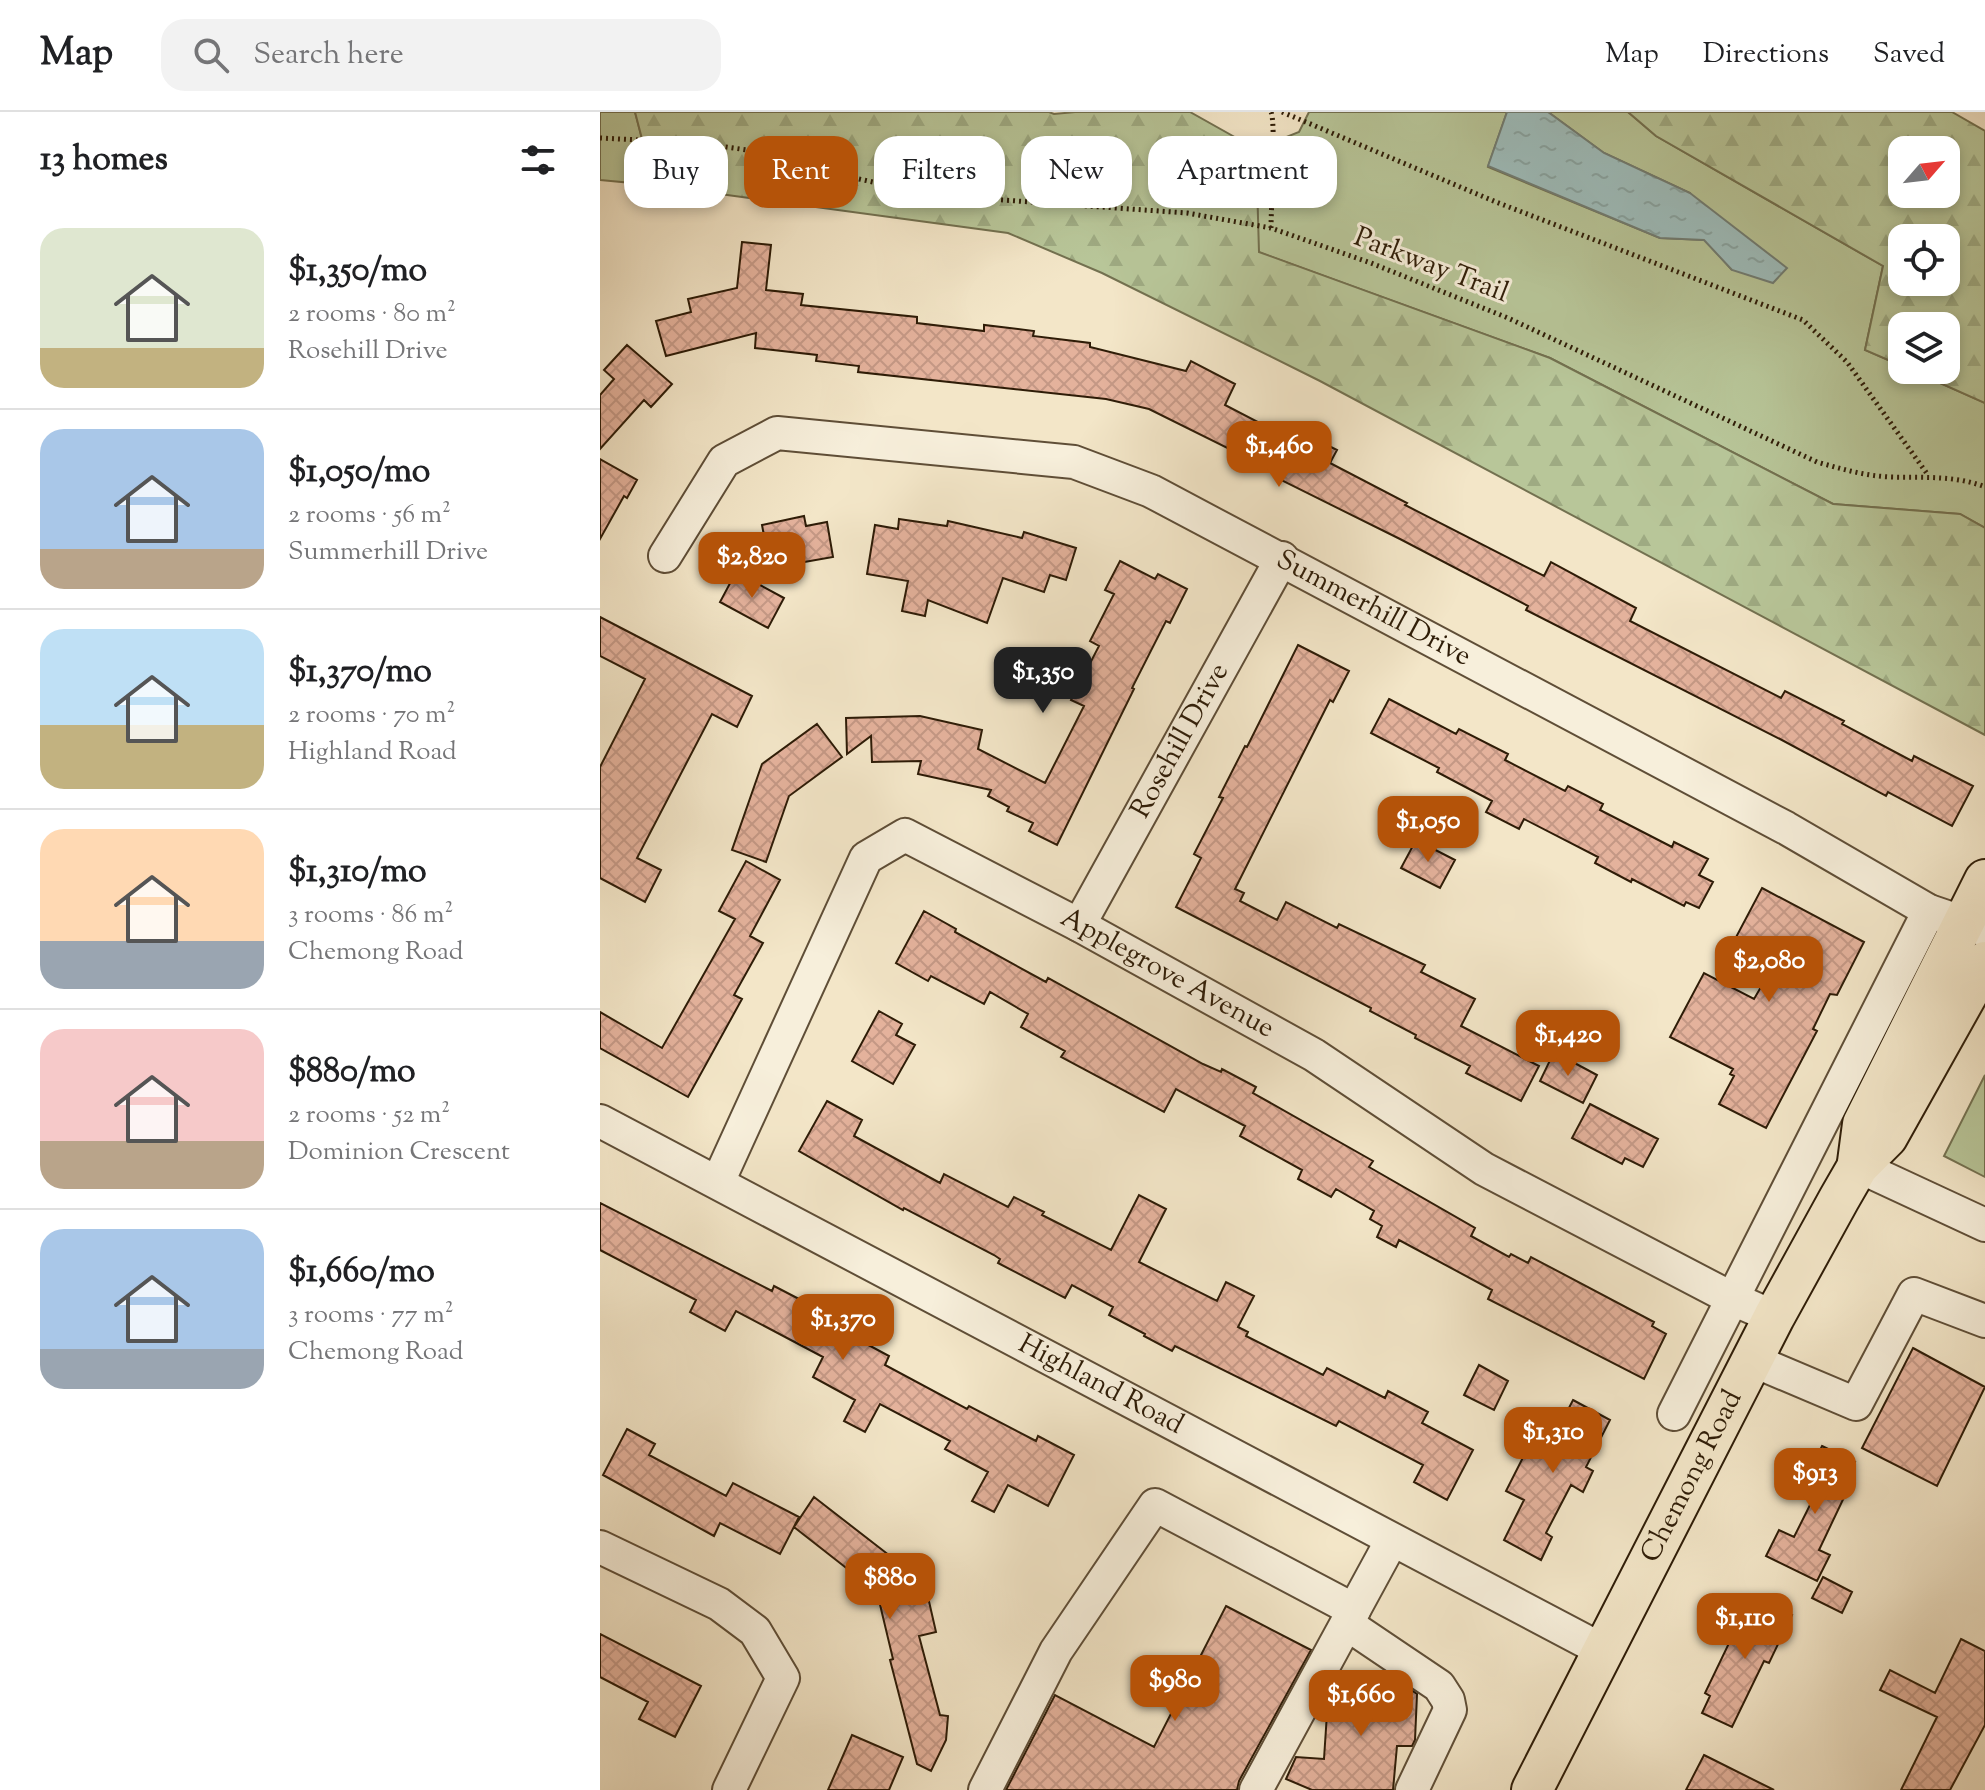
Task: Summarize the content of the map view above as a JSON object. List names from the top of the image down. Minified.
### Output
{"streets":{"main road":["Chemong Road"],"street":["Summerhill Drive","Rosehill Drive","Applegrove Avenue","Highland Road"],"path":["Parkway Trail"]},"crossings":[["Summerhill Drive","Rosehill Drive"],["Summerhill Drive","Chemong Road"],["Rosehill Drive","Applegrove Avenue"],["Applegrove Avenue","Highland Road"],["Applegrove Avenue","Chemong Road"],["Highland Road","Chemong Road"]],"north":"top right","page":{"header":"Map","search":"Search here","nav":["Map","Directions","Saved"],"heading":"13 homes","chip":["Buy","Rent","Filters","New","Apartment"],"list":[{"name":"$1,350/mo","note":"2 rooms · 80 m² · Rosehill Drive"},{"name":"$1,050/mo","note":"2 rooms · 56 m² · Summerhill Drive"},{"name":"$1,370/mo","note":"2 rooms · 70 m² · Highland Road"},{"name":"$1,310/mo","note":"3 rooms · 86 m² · Chemong Road"},{"name":"$880/mo","note":"2 rooms · 52 m² · Dominion Crescent"},{"name":"$1,660/mo","note":"3 rooms · 77 m² · Chemong Road"}],"price":["$1,460","$2,820","$1,350","$1,050","$2,080","$1,420","$1,370","$1,310","$913","$880","$1,110","$980","$1,660"]}}
